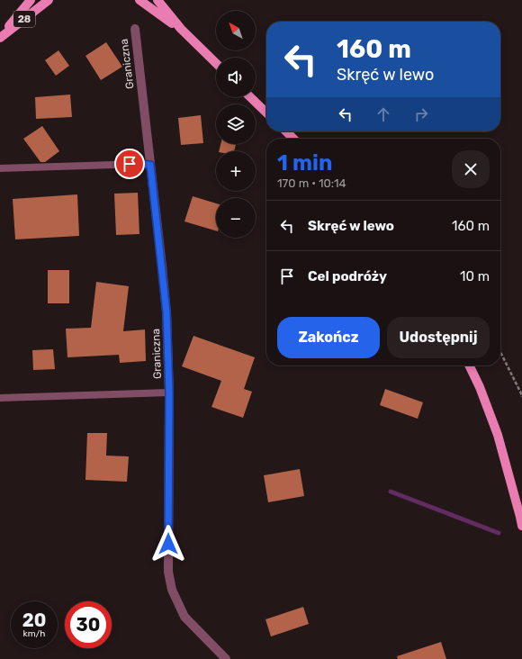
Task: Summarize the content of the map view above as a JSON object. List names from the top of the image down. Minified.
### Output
{"streets":{"main road":["28"],"street":["Graniczna"]},"north":"top left","page":{"map_buttons":["+","−"],"turn":["160 m","Skręć w lewo"],"heading":["1 min","170 m · 10:14"],"list":[{"name":"Skręć w lewo","value":"160 m"},{"name":"Cel podróży","value":"10 m"}],"buttons":["Zakończ","Udostępnij"],"speed":"20 km/h","limit":"30"}}
